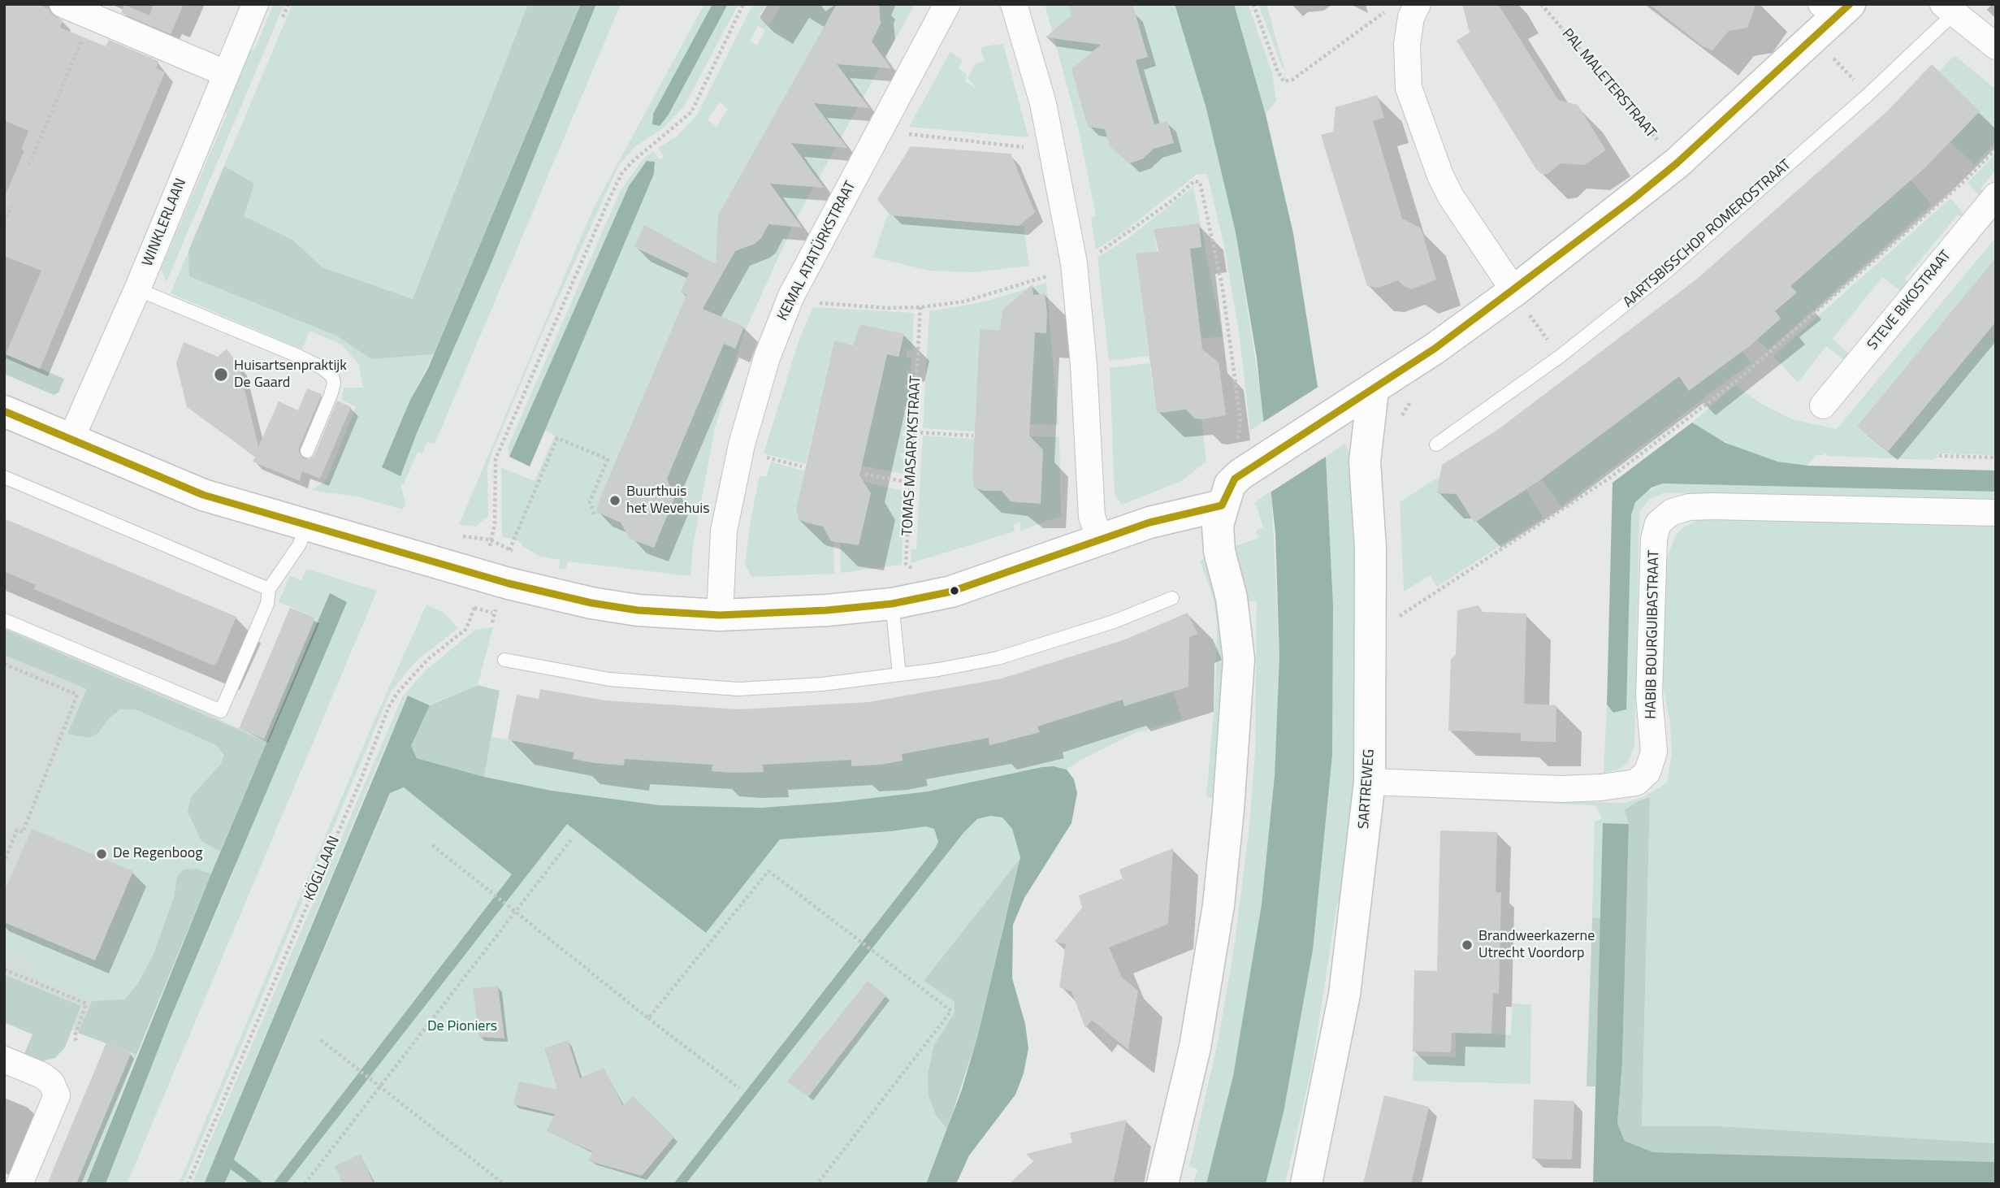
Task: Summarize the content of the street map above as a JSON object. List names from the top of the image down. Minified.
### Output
{"streets":{"street":["WINKLERLAAN","KEMAL ATATÜRKSTRAAT","STEVE BIKOSTRAAT","HABIB BOURGUIBASTRAAT","SARTREWEG"],"lane":["AARTSBISSCHOP ROMEROSTRAAT"],"path":["PAL MALETERSTRAAT","TOMAS MASARYKSTRAAT","KÖGLLAAN"]},"crossings":[["HABIB BOURGUIBASTRAAT","SARTREWEG"]],"parks":["De Pioniers"],"places":["Huisartsenpraktijk De Gaard","Buurthuis het Wevehuis","De Regenboog","Brandweerkazerne Utrecht Voordorp"]}
